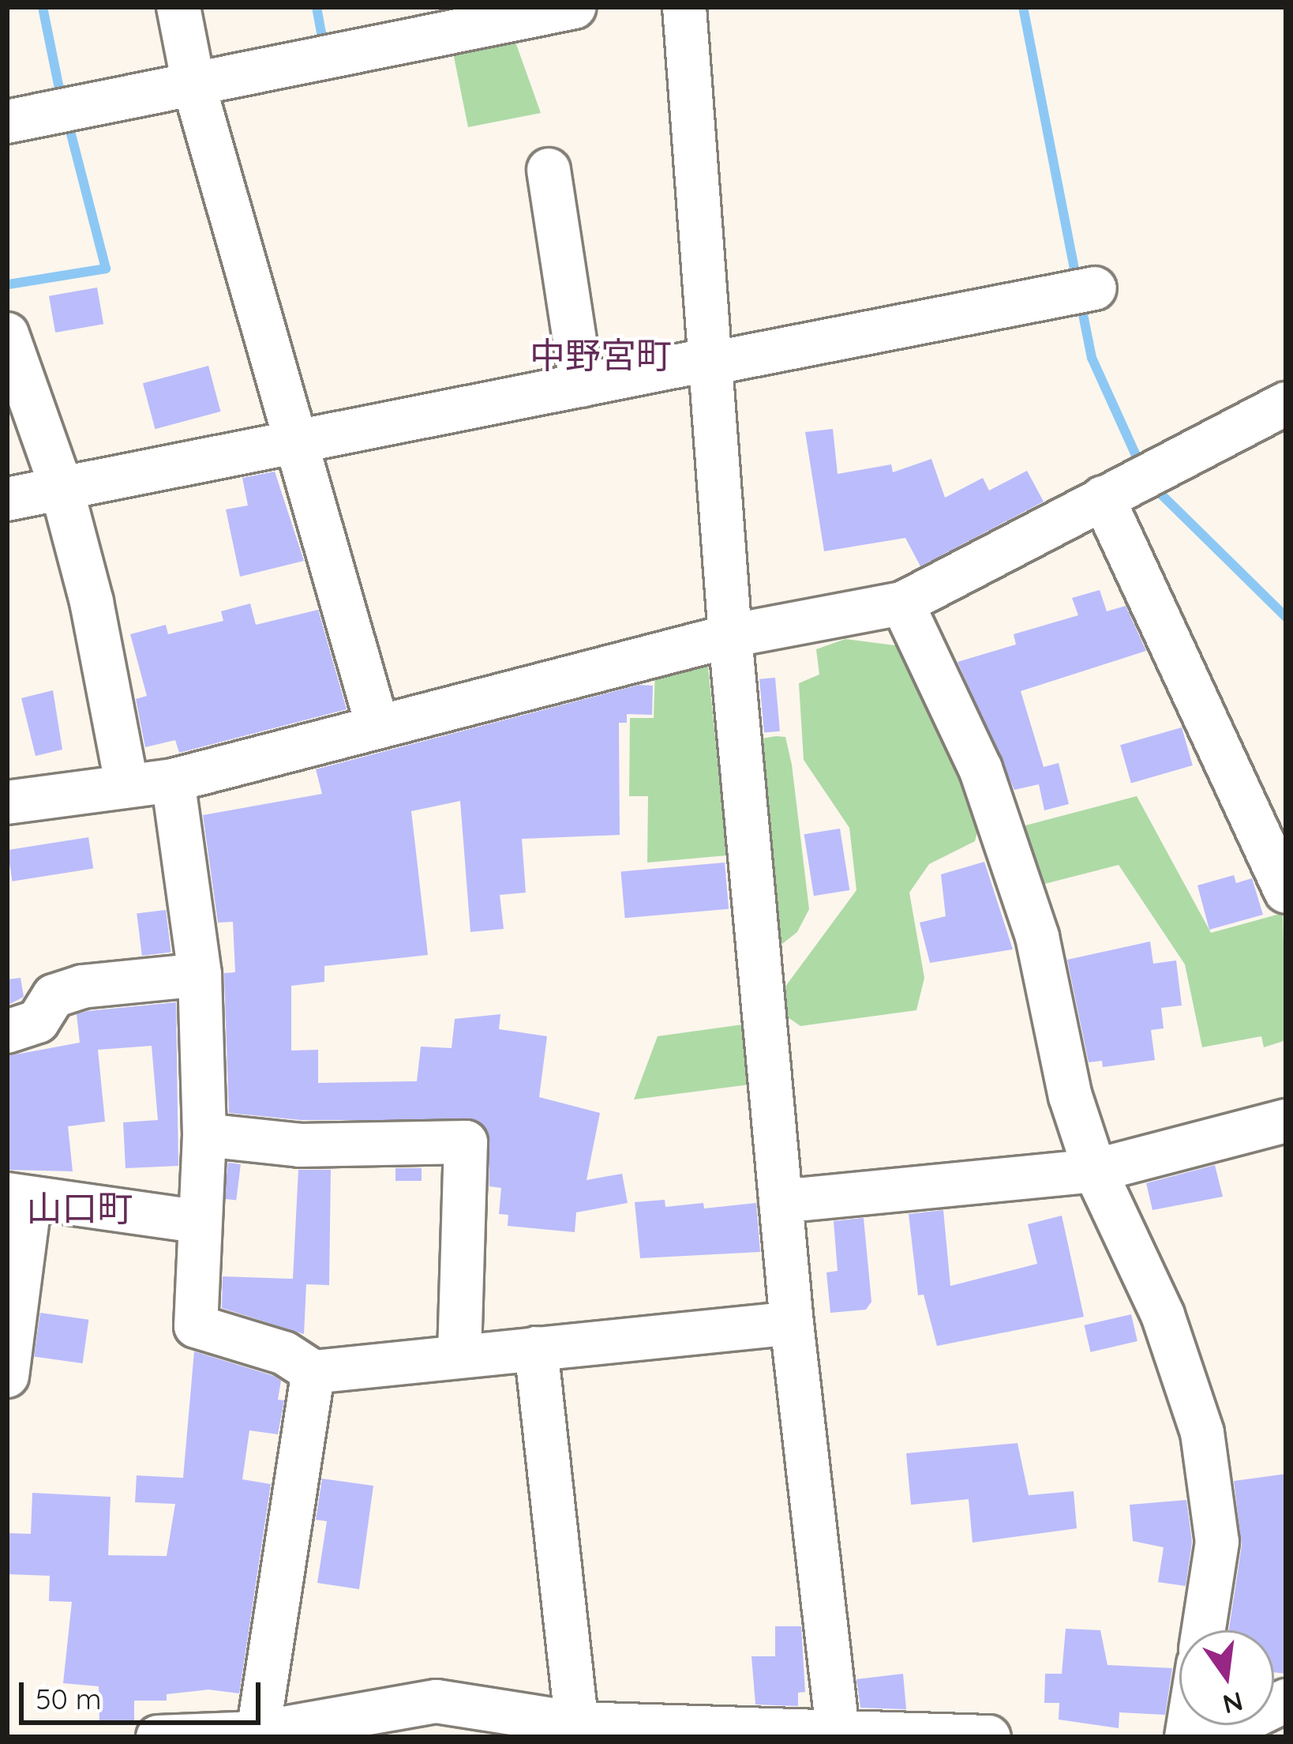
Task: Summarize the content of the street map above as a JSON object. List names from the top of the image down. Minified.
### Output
{"districts":["中野宮町","山口町"],"scale_bar":"50 m","north":"bottom"}
